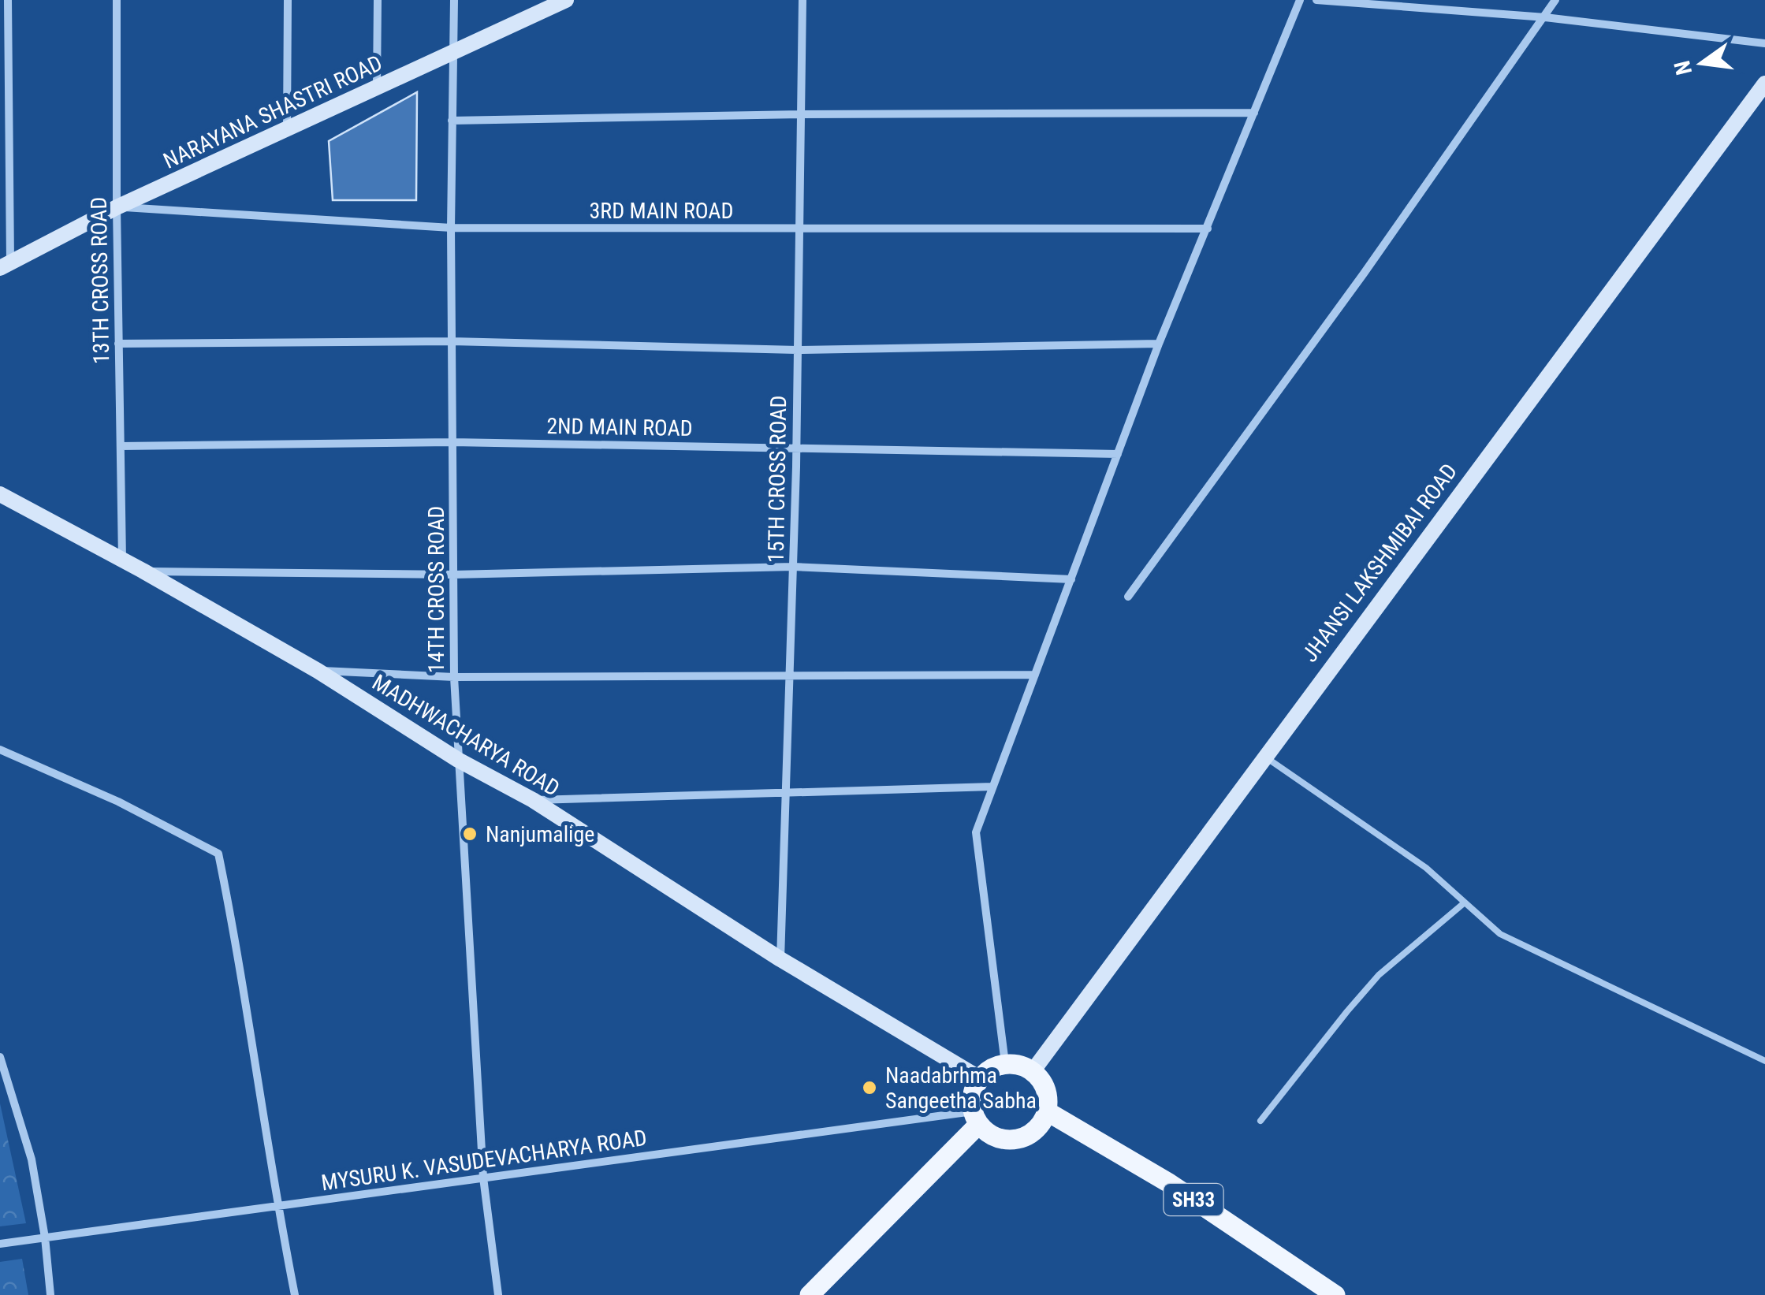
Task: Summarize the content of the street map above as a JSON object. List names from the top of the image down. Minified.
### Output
{"streets":{"main road":["SH33"],"street":["NARAYANA SHASTRI ROAD","3RD MAIN ROAD","13TH CROSS ROAD","2ND MAIN ROAD","15TH CROSS ROAD","JHANSI LAKSHMIBAI ROAD","14TH CROSS ROAD","MADHWACHARYA ROAD","MYSURU K. VASUDEVACHARYA ROAD"]},"crossings":[["NARAYANA SHASTRI ROAD","3RD MAIN ROAD"],["NARAYANA SHASTRI ROAD","13TH CROSS ROAD"],["NARAYANA SHASTRI ROAD","14TH CROSS ROAD"],["3RD MAIN ROAD","13TH CROSS ROAD"],["3RD MAIN ROAD","15TH CROSS ROAD"],["3RD MAIN ROAD","14TH CROSS ROAD"],["13TH CROSS ROAD","2ND MAIN ROAD"],["13TH CROSS ROAD","MADHWACHARYA ROAD"],["2ND MAIN ROAD","15TH CROSS ROAD"],["2ND MAIN ROAD","14TH CROSS ROAD"],["15TH CROSS ROAD","MADHWACHARYA ROAD"],["JHANSI LAKSHMIBAI ROAD","MADHWACHARYA ROAD"],["JHANSI LAKSHMIBAI ROAD","MYSURU K. VASUDEVACHARYA ROAD"],["JHANSI LAKSHMIBAI ROAD","SH33"],["14TH CROSS ROAD","MADHWACHARYA ROAD"],["14TH CROSS ROAD","MYSURU K. VASUDEVACHARYA ROAD"],["MADHWACHARYA ROAD","MYSURU K. VASUDEVACHARYA ROAD"],["MADHWACHARYA ROAD","SH33"],["MYSURU K. VASUDEVACHARYA ROAD","SH33"]],"places":["Nanjumalige","Naadabrhma Sangeetha Sabha"],"north":"left"}
